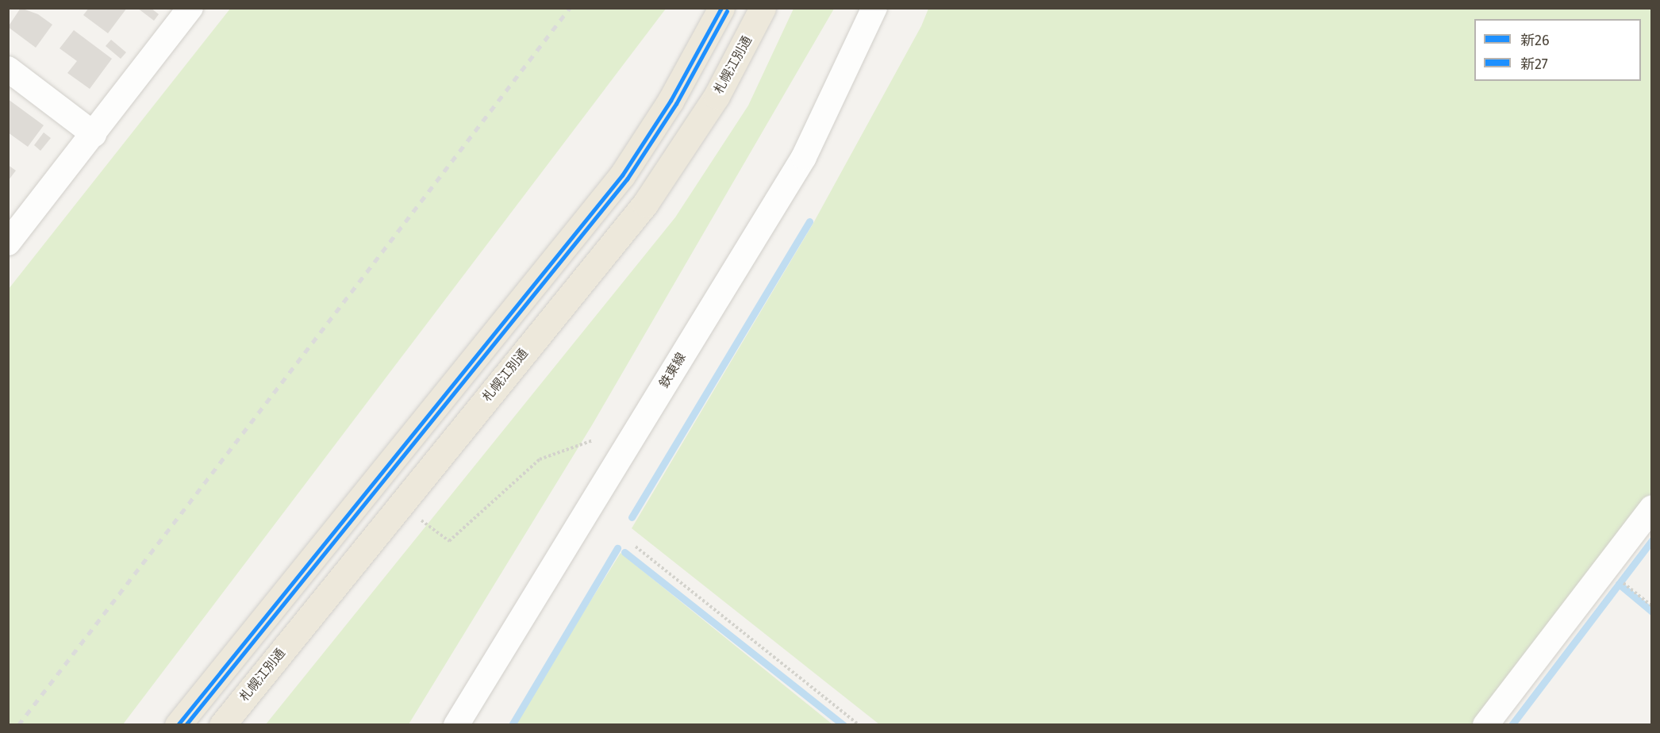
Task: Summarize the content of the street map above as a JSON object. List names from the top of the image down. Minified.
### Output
{"streets":{"highway":["札幌江別通"],"street":["鉄東線"]},"lines":["transit line 新26","transit line 新27"],"legend":["新26","新27"]}
